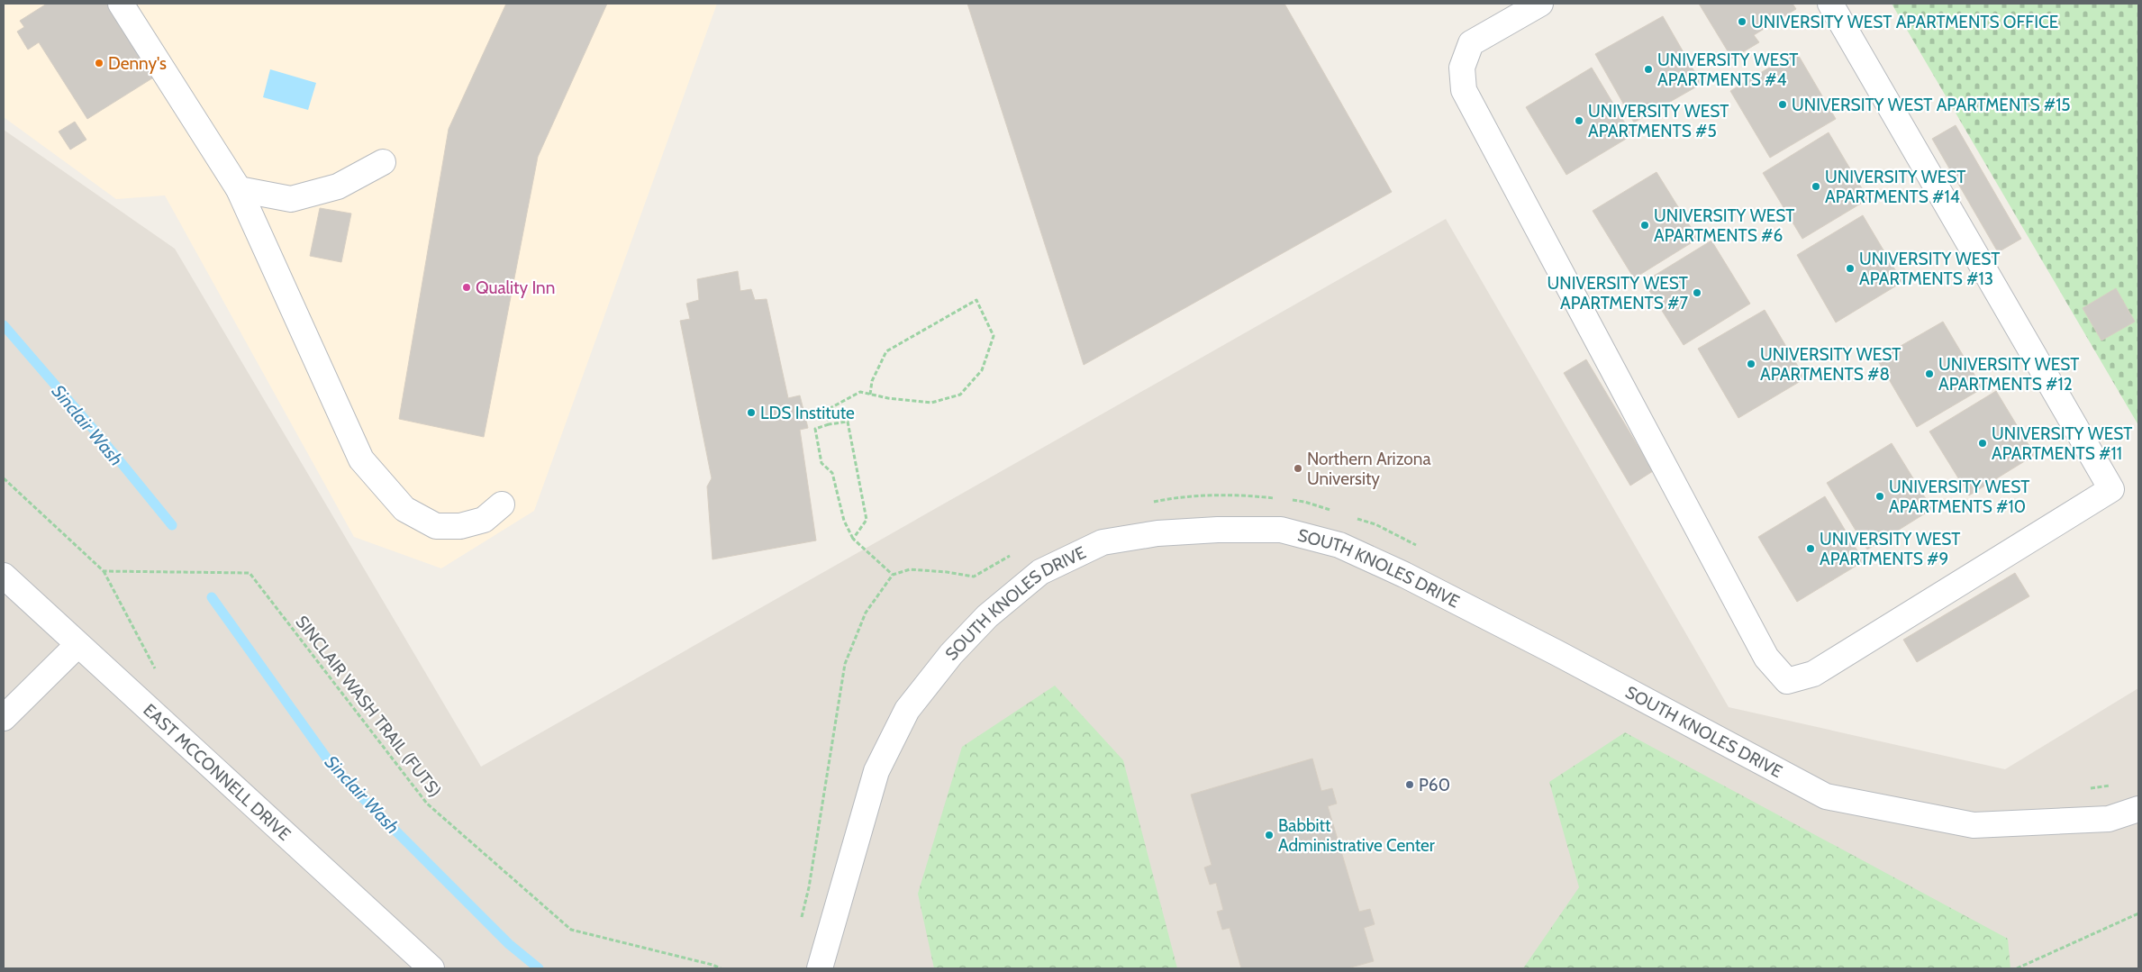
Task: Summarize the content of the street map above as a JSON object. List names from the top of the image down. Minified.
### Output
{"streets":{"street":["SOUTH KNOLES DRIVE","EAST MCCONNELL DRIVE"],"path":["SINCLAIR WASH TRAIL (FUTS)"]},"water":["Sinclair Wash"],"places":["UNIVERSITY WEST APARTMENTS OFFICE","Denny's","UNIVERSITY WEST APARTMENTS #4","UNIVERSITY WEST APARTMENTS #15","UNIVERSITY WEST APARTMENTS #5","UNIVERSITY WEST APARTMENTS #14","UNIVERSITY WEST APARTMENTS #6","UNIVERSITY WEST APARTMENTS #13","Quality Inn","UNIVERSITY WEST APARTMENTS #7","UNIVERSITY WEST APARTMENTS #8","UNIVERSITY WEST APARTMENTS #12","LDS Institute","UNIVERSITY WEST APARTMENTS #11","Northern Arizona University","UNIVERSITY WEST APARTMENTS #10","UNIVERSITY WEST APARTMENTS #9","P60","Babbitt Administrative Center"]}
